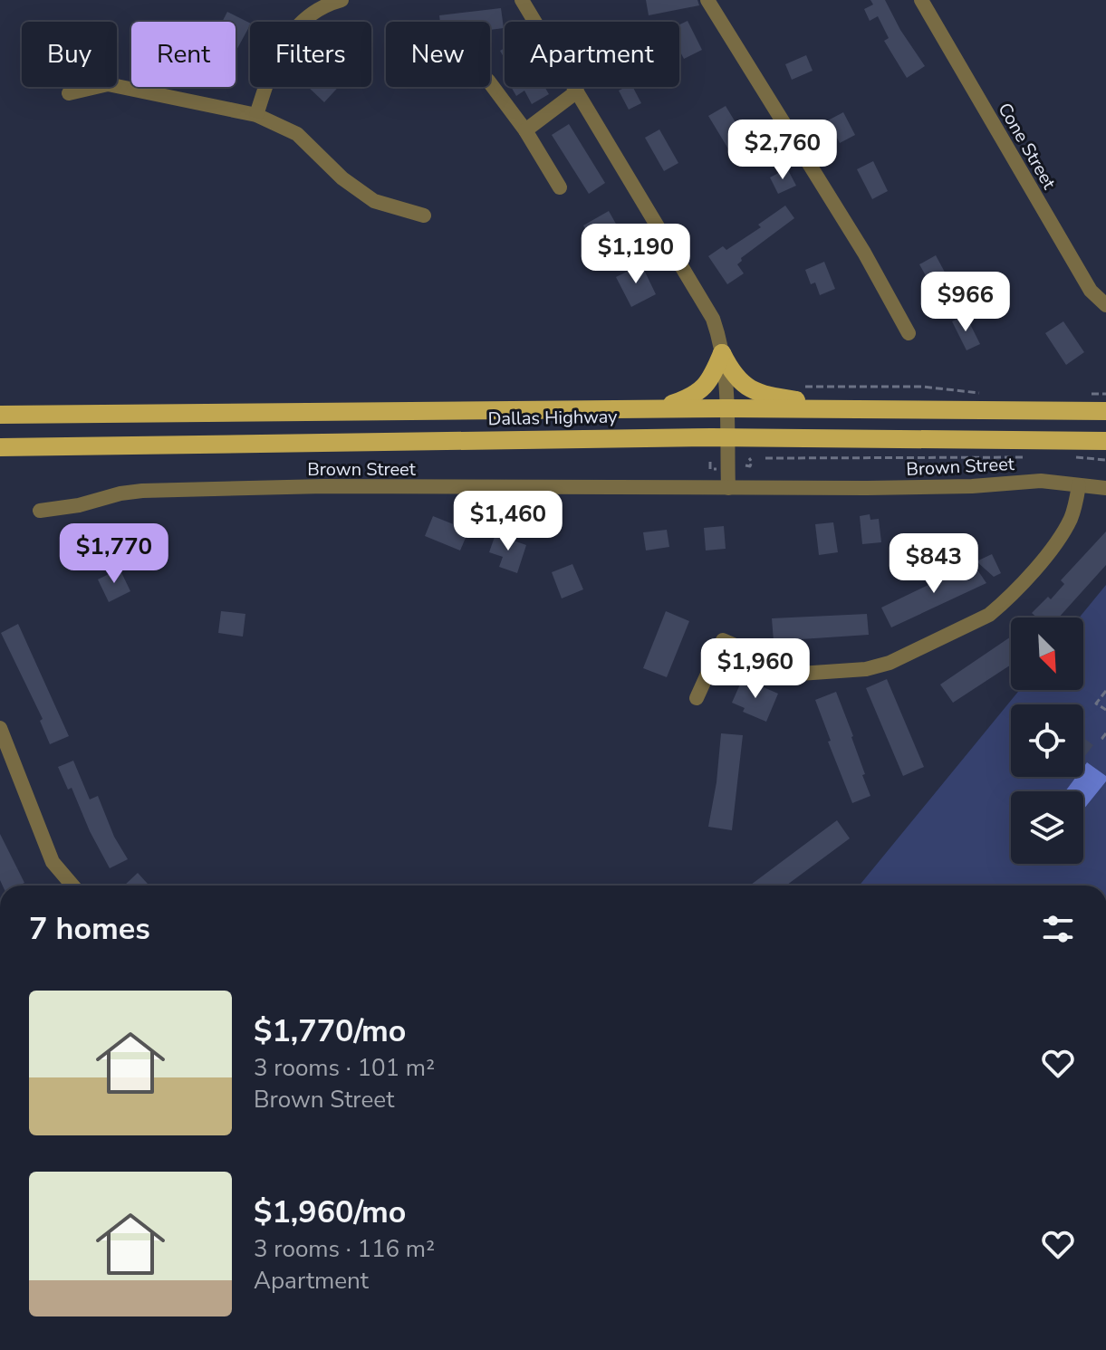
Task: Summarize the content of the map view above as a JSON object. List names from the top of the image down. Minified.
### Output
{"streets":{"main road":["Dallas Highway"],"street":["Cone Street","Brown Street"]},"north":"bottom right","page":{"chip":["Buy","Rent","Filters","New","Apartment"],"price":["$2,760","$1,190","$966","$1,460","$1,770","$843","$1,960"],"heading":"7 homes","list":[{"name":"$1,770/mo","note":"3 rooms · 101 m² · Brown Street"},{"name":"$1,960/mo","note":"3 rooms · 116 m² · Apartment"}]}}
